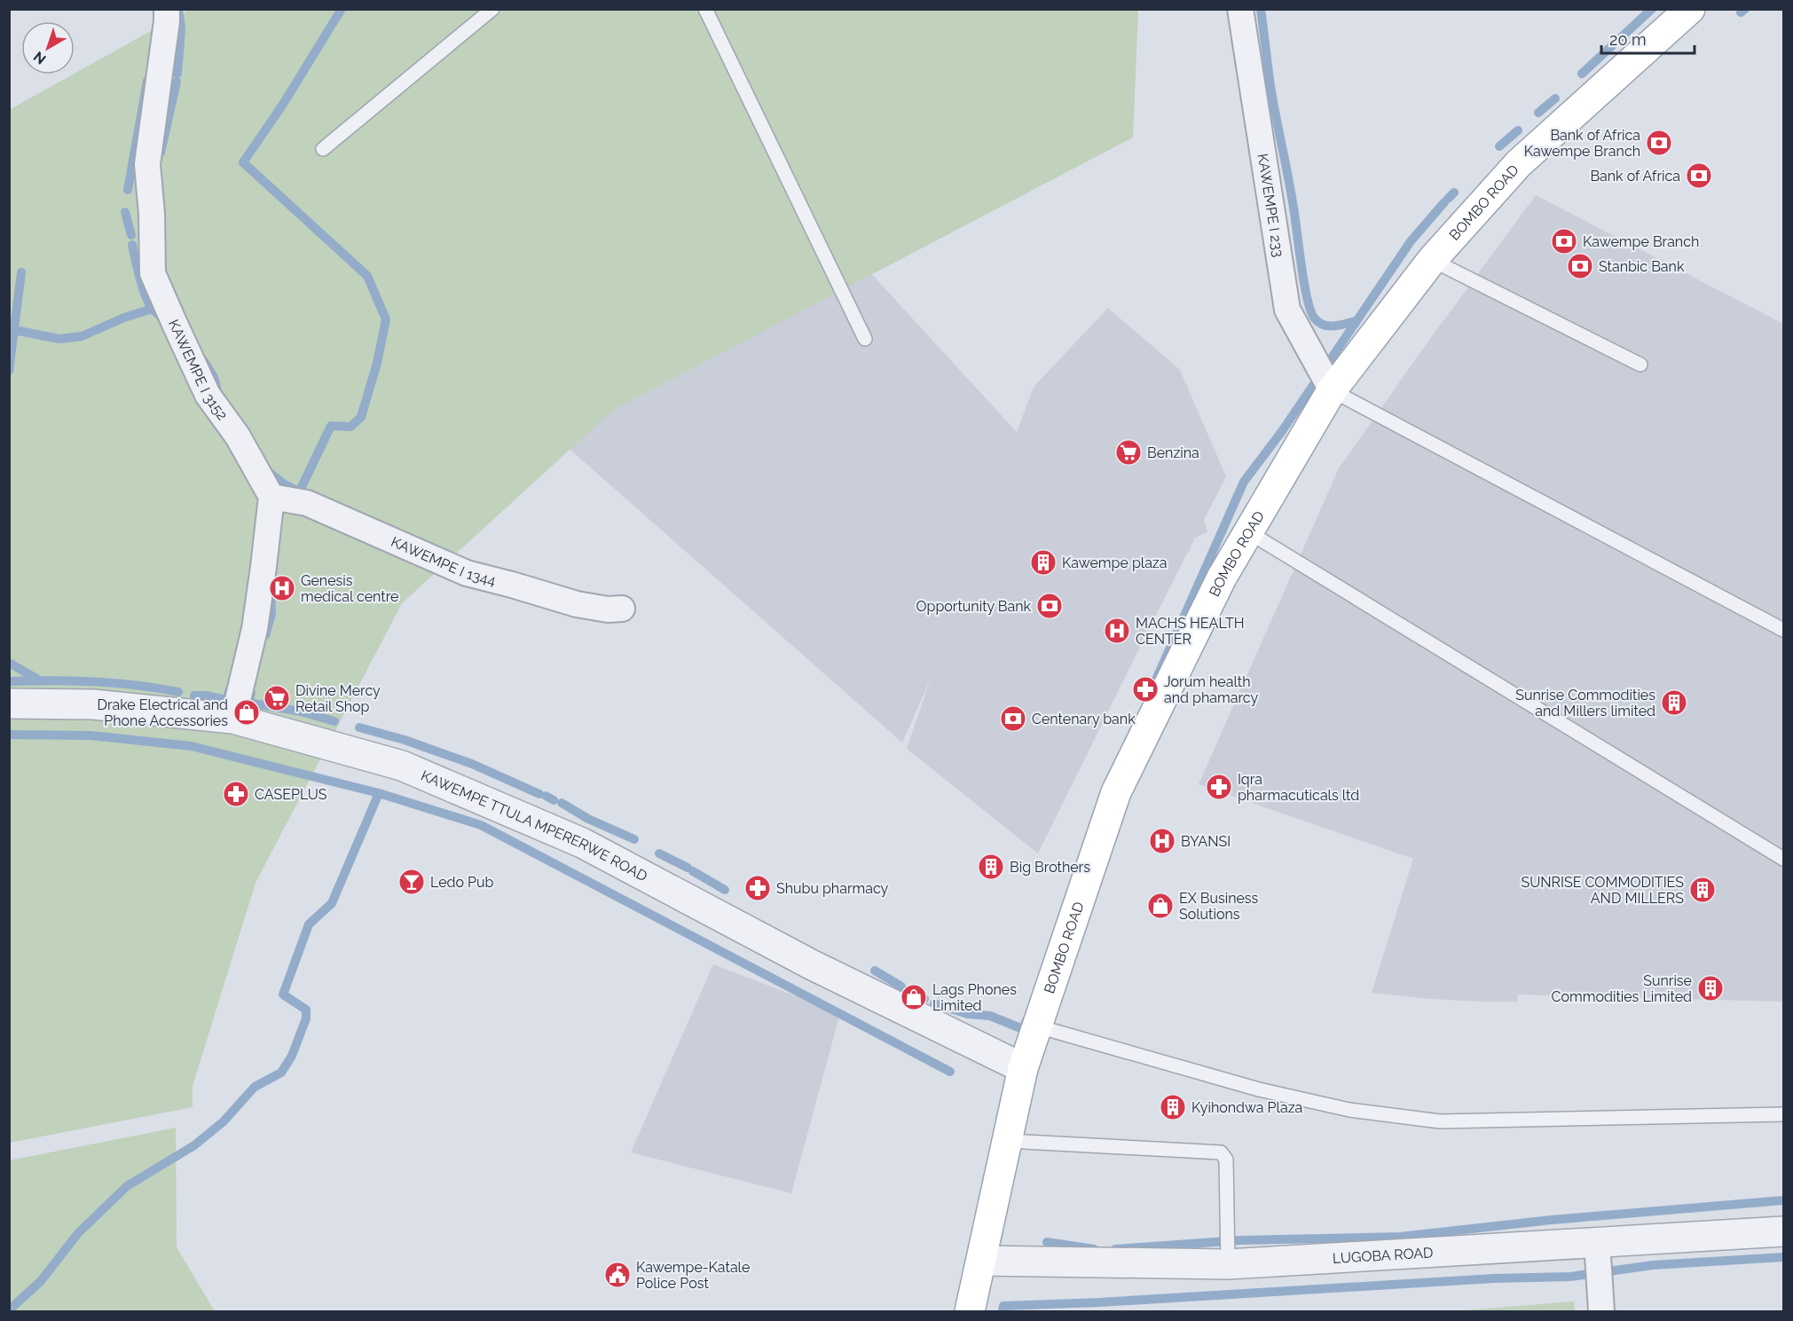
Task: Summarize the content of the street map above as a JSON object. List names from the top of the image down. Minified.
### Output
{"streets":{"main road":["BOMBO ROAD"],"street":["KAWEMPE I 233","KAWEMPE I 3152","KAWEMPE I 1344","KAWEMPE TTULA MPERERWE ROAD","LUGOBA ROAD"]},"crossings":[["BOMBO ROAD","KAWEMPE I 233"],["BOMBO ROAD","KAWEMPE TTULA MPERERWE ROAD"],["BOMBO ROAD","LUGOBA ROAD"],["KAWEMPE I 3152","KAWEMPE I 1344"]],"places":{"bank":["Bank of Africa Kawempe Branch","Bank of Africa","Kawempe Branch","Stanbic Bank","Opportunity Bank","Centenary bank"],"supermarket":["Benzina","Divine Mercy Retail Shop"],"building":["Kawempe plaza","Sunrise Commodities and Millers limited","Big Brothers","SUNRISE COMMODITIES AND MILLERS","Sunrise Commodities Limited","Kyihondwa Plaza"],"hospital":["Genesis medical centre","MACHS HEALTH CENTER","BYANSI"],"pharmacy":["Jorum health and phamarcy","Iqra pharmacuticals ltd","CASEPLUS","Shubu pharmacy"],"shop":["Drake Electrical and Phone Accessories","EX Business Solutions","Lags Phones Limited"],"bar":["Ledo Pub"],"public building":["Kawempe-Katale Police Post"]},"scale_bar":"20 m","north":"bottom left"}
